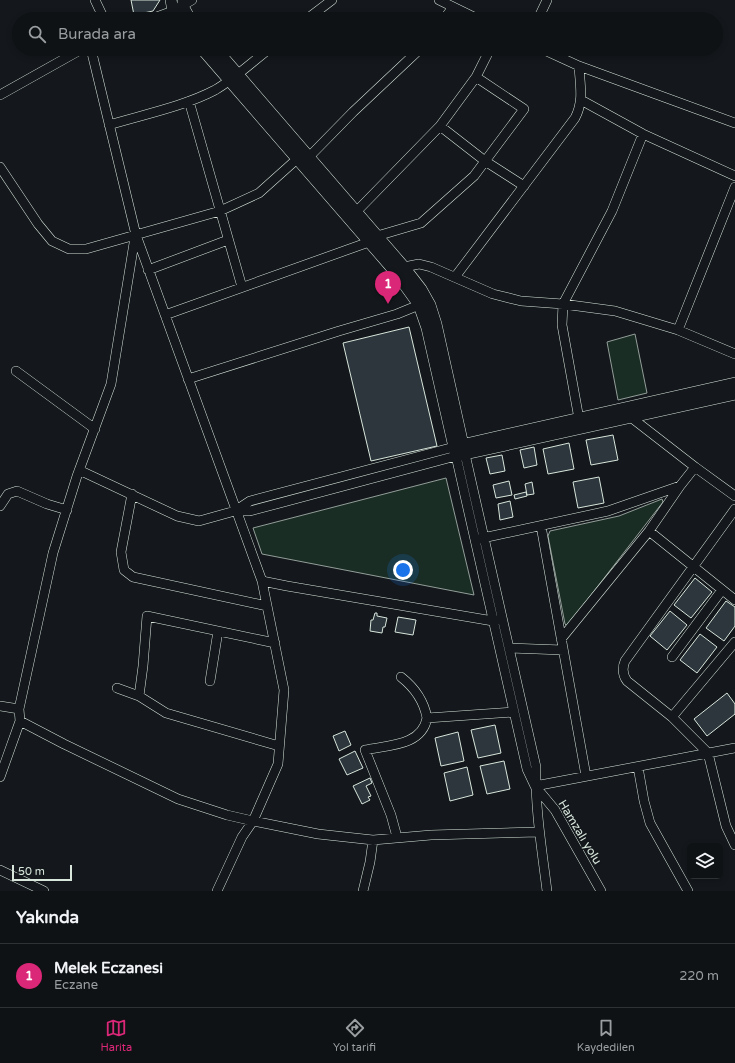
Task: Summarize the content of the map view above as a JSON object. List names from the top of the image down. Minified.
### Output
{"streets":{"street":["Hamzalı yolu"]},"scale_bar":"50 m","page":{"search":"Burada ara","pins":"1","scale":"50 m","heading":"Yakında","list":[{"mark":"1","name":"Melek Eczanesi","note":"Eczane","value":"220 m"}],"nav":["Harita","Yol tarifi","Kaydedilen"]}}
